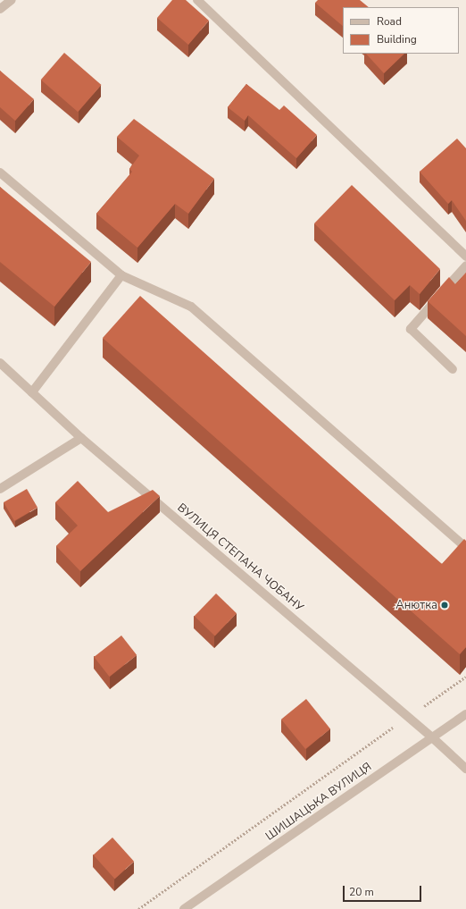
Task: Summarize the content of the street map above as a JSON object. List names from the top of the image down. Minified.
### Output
{"streets":{"street":["ВУЛИЦЯ СТЕПАНА ЧОБАНУ","ШИШАЦЬКА ВУЛИЦЯ"]},"crossings":[["ВУЛИЦЯ СТЕПАНА ЧОБАНУ","ШИШАЦЬКА ВУЛИЦЯ"]],"places":["Анютка"],"legend":["Road","Building"],"scale_bar":"20 m"}
